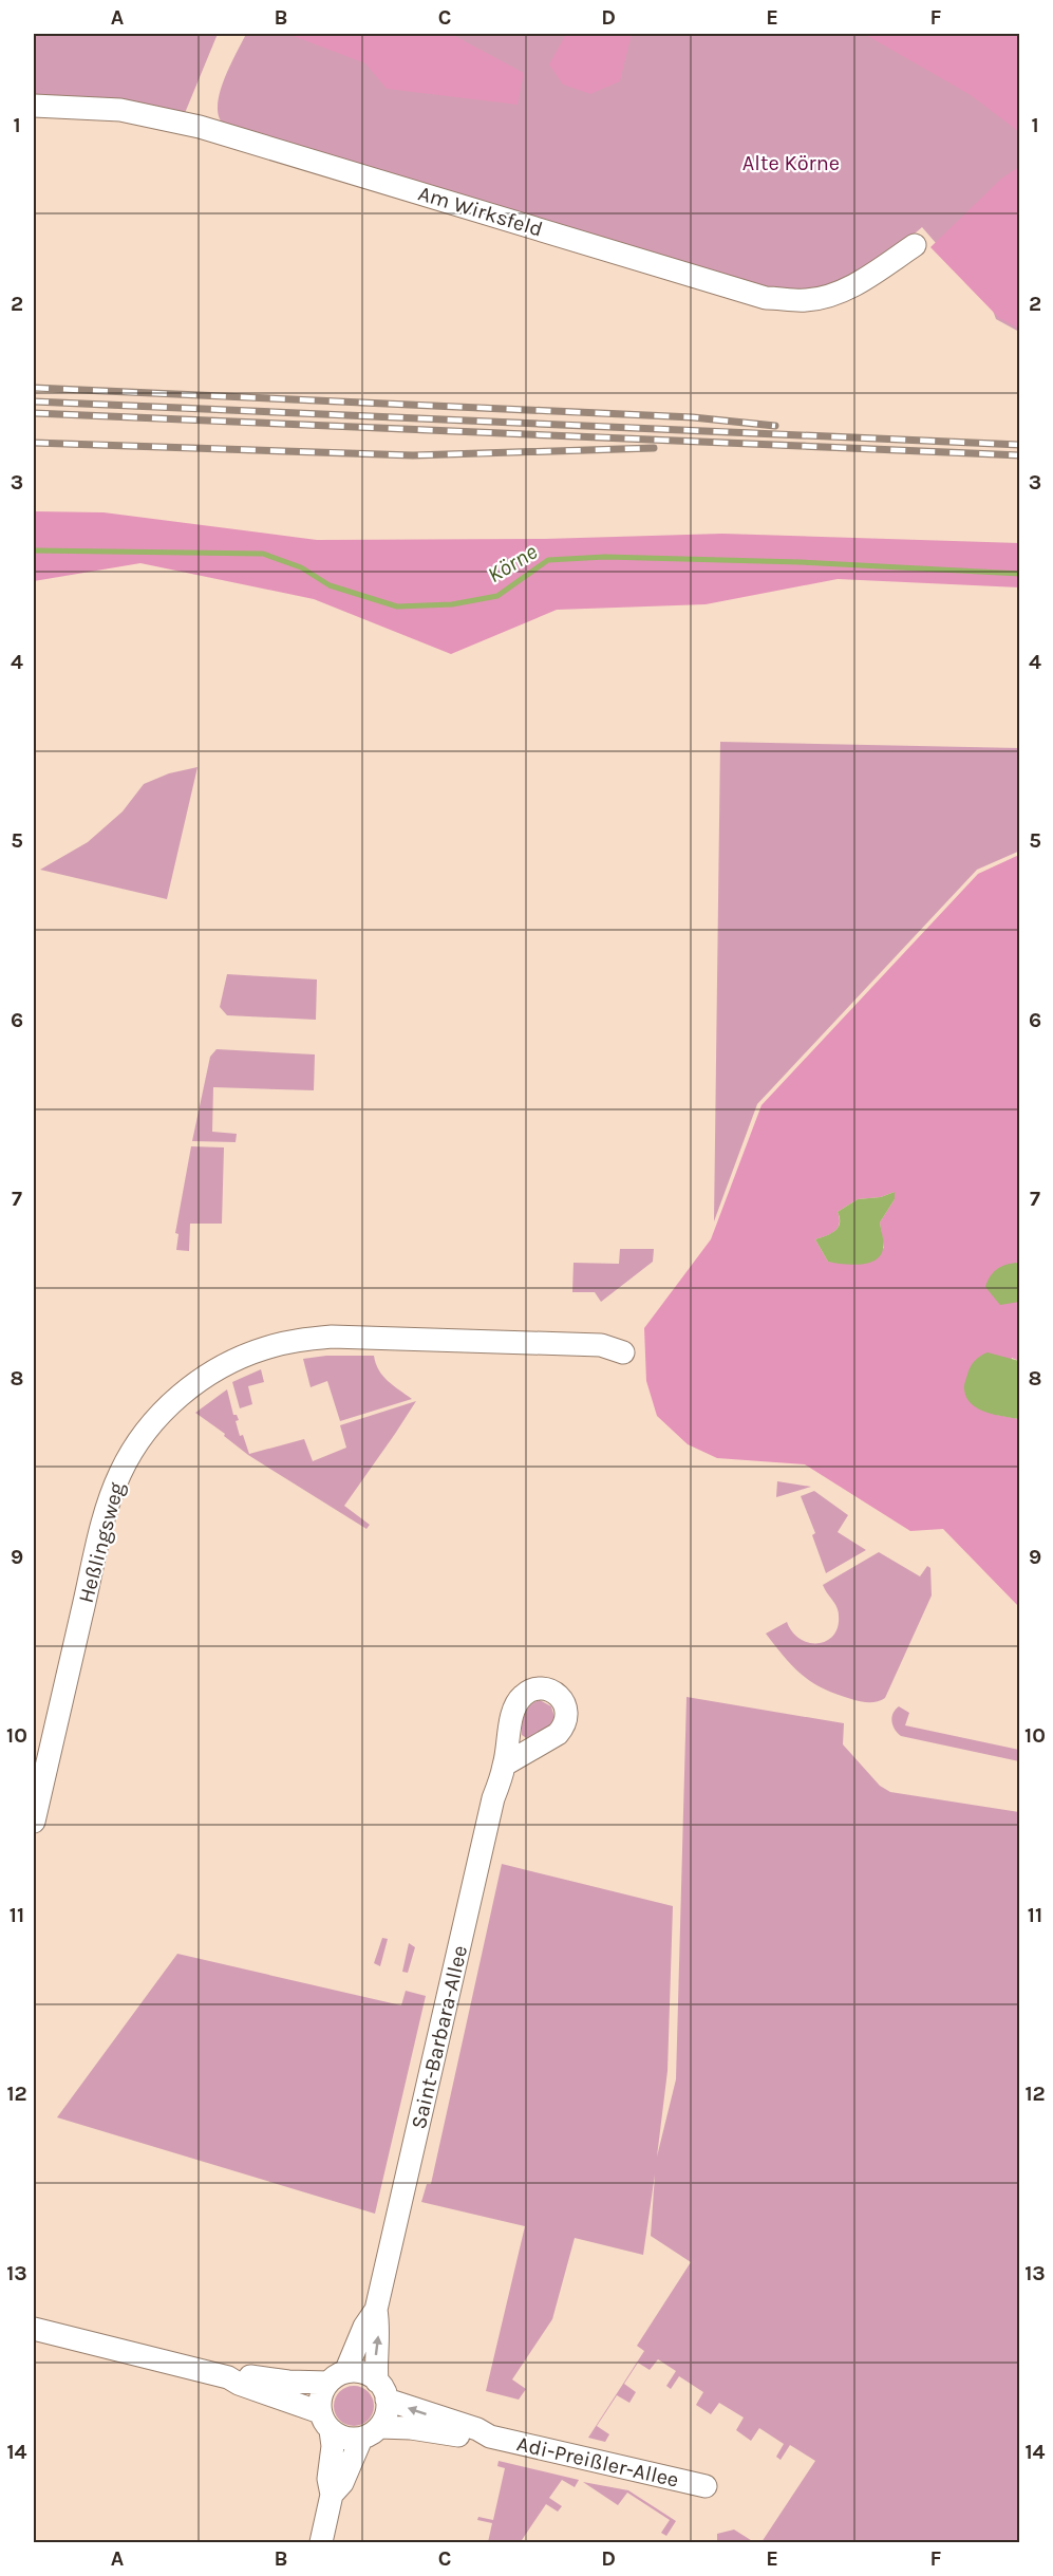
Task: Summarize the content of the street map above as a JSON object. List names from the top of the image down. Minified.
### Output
{"streets":{"street":["Am Wirksfeld","Heßlingsweg","Saint-Barbara-Allee","Adi-Preißler-Allee"]},"crossings":[["Saint-Barbara-Allee","Adi-Preißler-Allee"]],"water":["Körne"],"parks":["Alte Körne"],"grid":{"columns":["A","B","C","D","E","F"],"rows":["1","2","3","4","5","6","7","8","9","10","11","12","13","14"]}}
